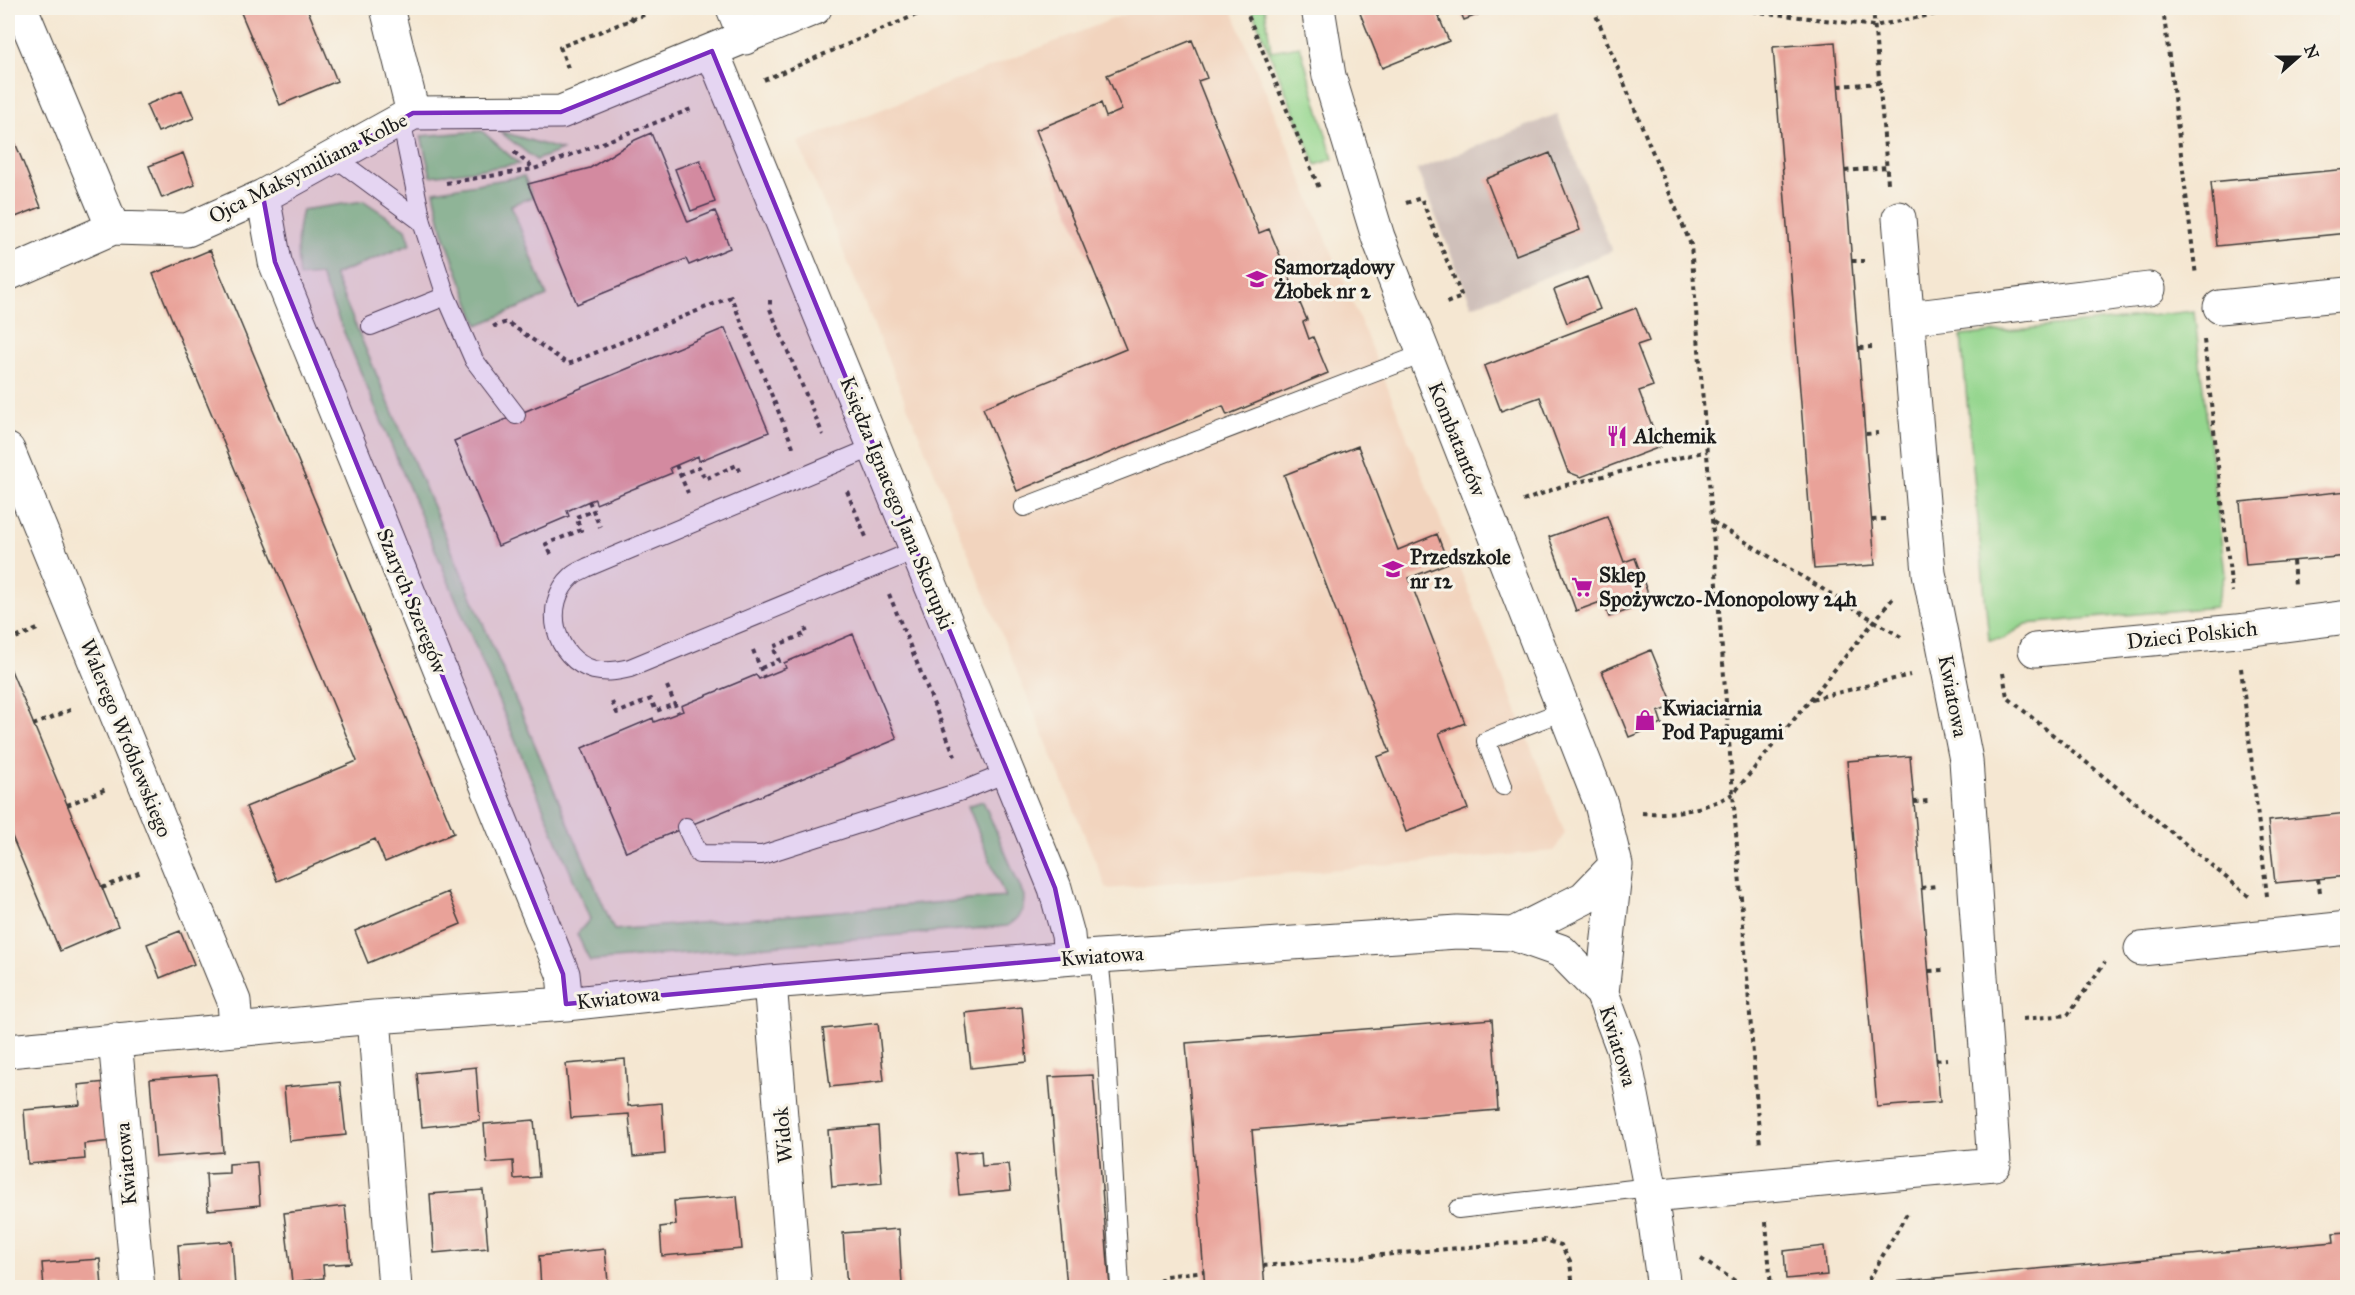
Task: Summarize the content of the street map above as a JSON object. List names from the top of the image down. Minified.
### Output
{"streets":{"street":["Ojca Maksymiliana Kolbe","Kombatantów","Księdza Ignacego Jana Skorupki","Szarych Szeregów","Dzieci Polskich","Kwiatowa","Walerego Wróblewskiego","Widok"]},"crossings":[["Ojca Maksymiliana Kolbe","Księdza Ignacego Jana Skorupki"],["Ojca Maksymiliana Kolbe","Szarych Szeregów"],["Kombatantów","Kwiatowa"],["Księdza Ignacego Jana Skorupki","Kwiatowa"],["Szarych Szeregów","Kwiatowa"],["Kwiatowa","Walerego Wróblewskiego"],["Kwiatowa","Widok"]],"places":{"school or university":["Samorządowy Żłobek nr 2","Przedszkole nr 12"],"restaurant":["Alchemik"],"supermarket":["Sklep Spożywczo-Monopolowy 24h"],"shop":["Kwiaciarnia Pod Papugami"]},"north":"right"}
